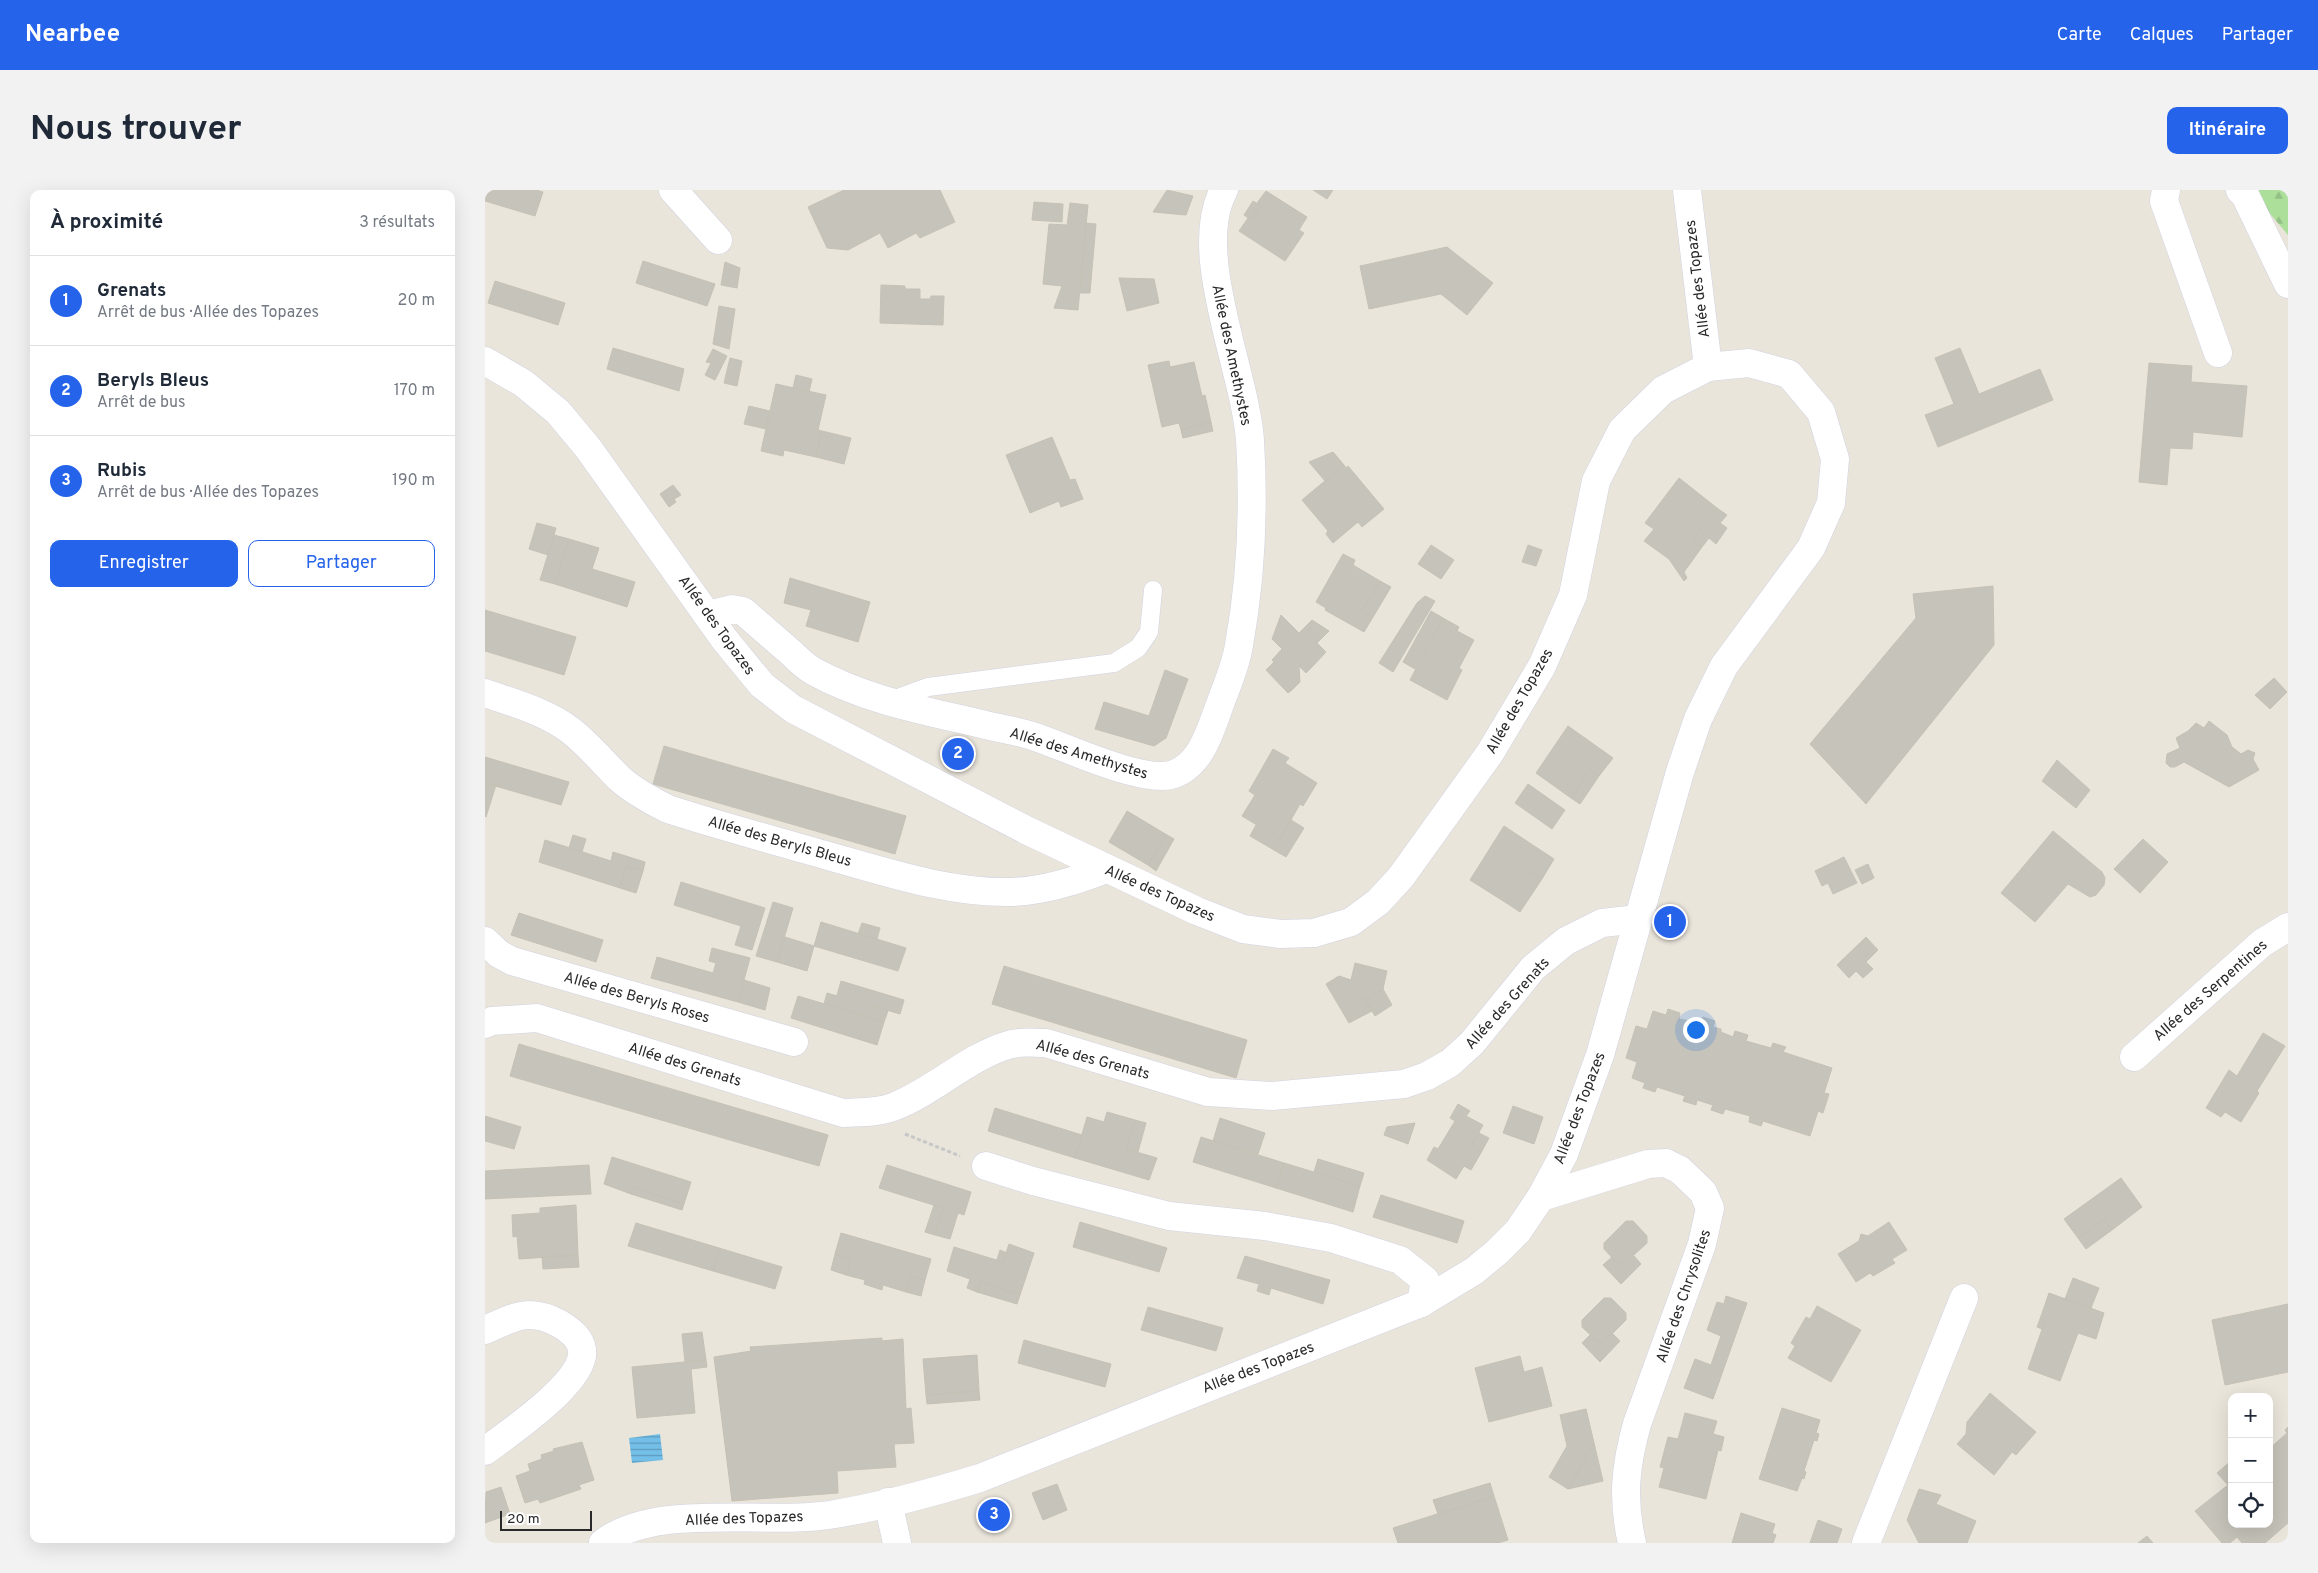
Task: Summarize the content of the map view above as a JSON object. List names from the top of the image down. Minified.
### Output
{"streets":{"street":["Allée des Topazes","Allée des Amethystes","Allée des Beryls Bleus","Allée des Serpentines","Allée des Beryls Roses","Allée des Grenats","Allée des Chrysolites"]},"crossings":[["Allée des Topazes","Allée des Amethystes"],["Allée des Topazes","Allée des Beryls Bleus"],["Allée des Topazes","Allée des Grenats"],["Allée des Topazes","Allée des Chrysolites"]],"scale_bar":"20 m","page":{"header":"Nearbee","nav":["Carte","Calques","Partager"],"buttons":["Itinéraire",["Enregistrer","Partager"]],"title":"Nous trouver","heading":["À proximité","3 résultats"],"list":[{"mark":"1","name":"Grenats","note":"Arrêt de bus · Allée des Topazes","value":"20 m"},{"mark":"2","name":"Beryls Bleus","note":"Arrêt de bus","value":"170 m"},{"mark":"3","name":"Rubis","note":"Arrêt de bus · Allée des Topazes","value":"190 m"}],"pins":["2","1","3"],"map_buttons":["+","−"],"scale":"20 m"}}
